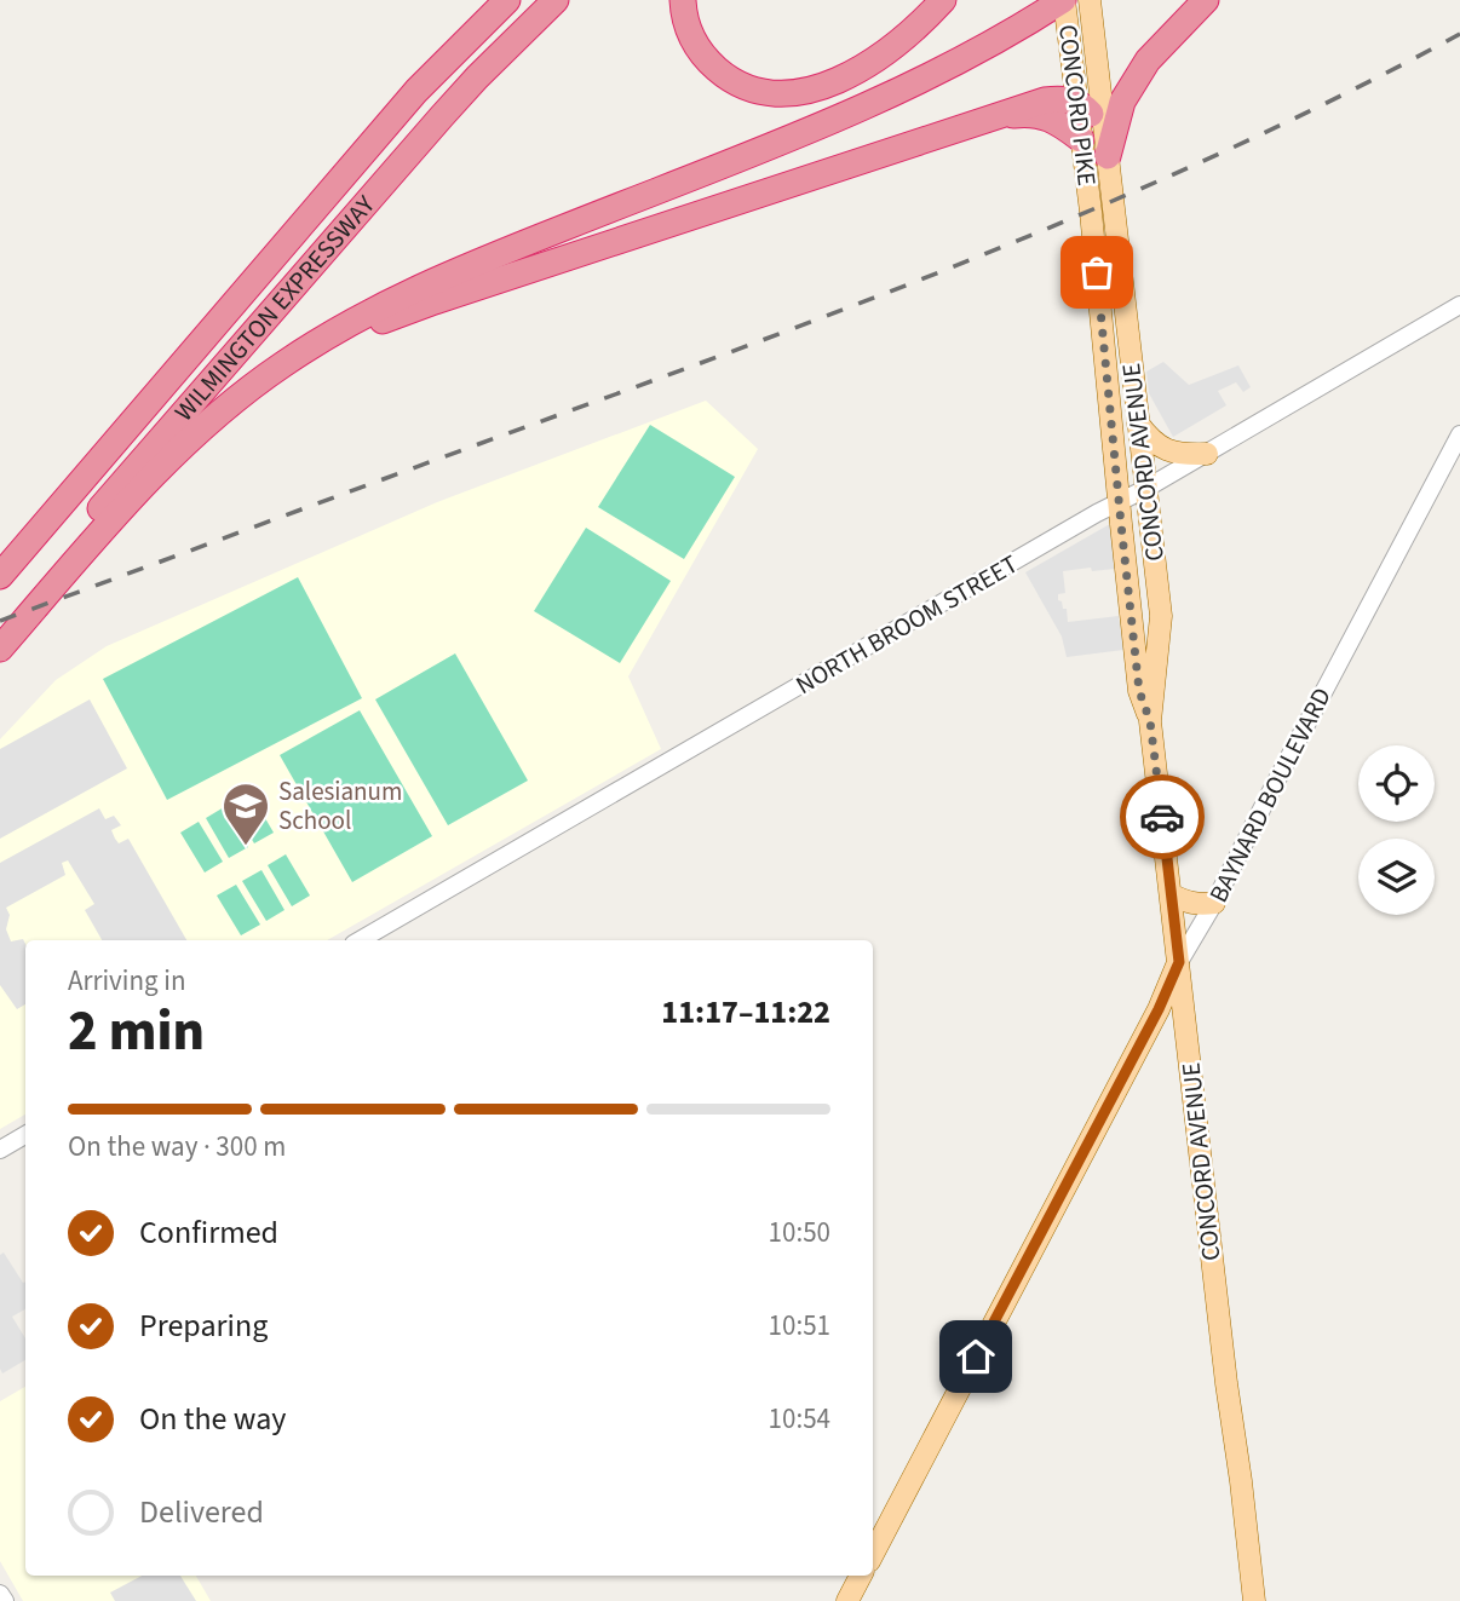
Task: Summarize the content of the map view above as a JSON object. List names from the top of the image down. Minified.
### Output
{"streets":{"highway":["WILMINGTON EXPRESSWAY"],"main road":["CONCORD PIKE","CONCORD AVENUE","BAYNARD BOULEVARD"],"street":["NORTH BROOM STREET"]},"crossings":[["CONCORD PIKE","CONCORD AVENUE"],["CONCORD AVENUE","NORTH BROOM STREET"],["CONCORD AVENUE","BAYNARD BOULEVARD"]],"places":{"school or university":["Salesianum School"]},"page":{"heading":["2 min","Arriving in","11:17–11:22"],"bar":"On the way · 300 m","list":[["Confirmed","10:50"],["Preparing","10:51"],["On the way","10:54"],"Delivered"]}}
